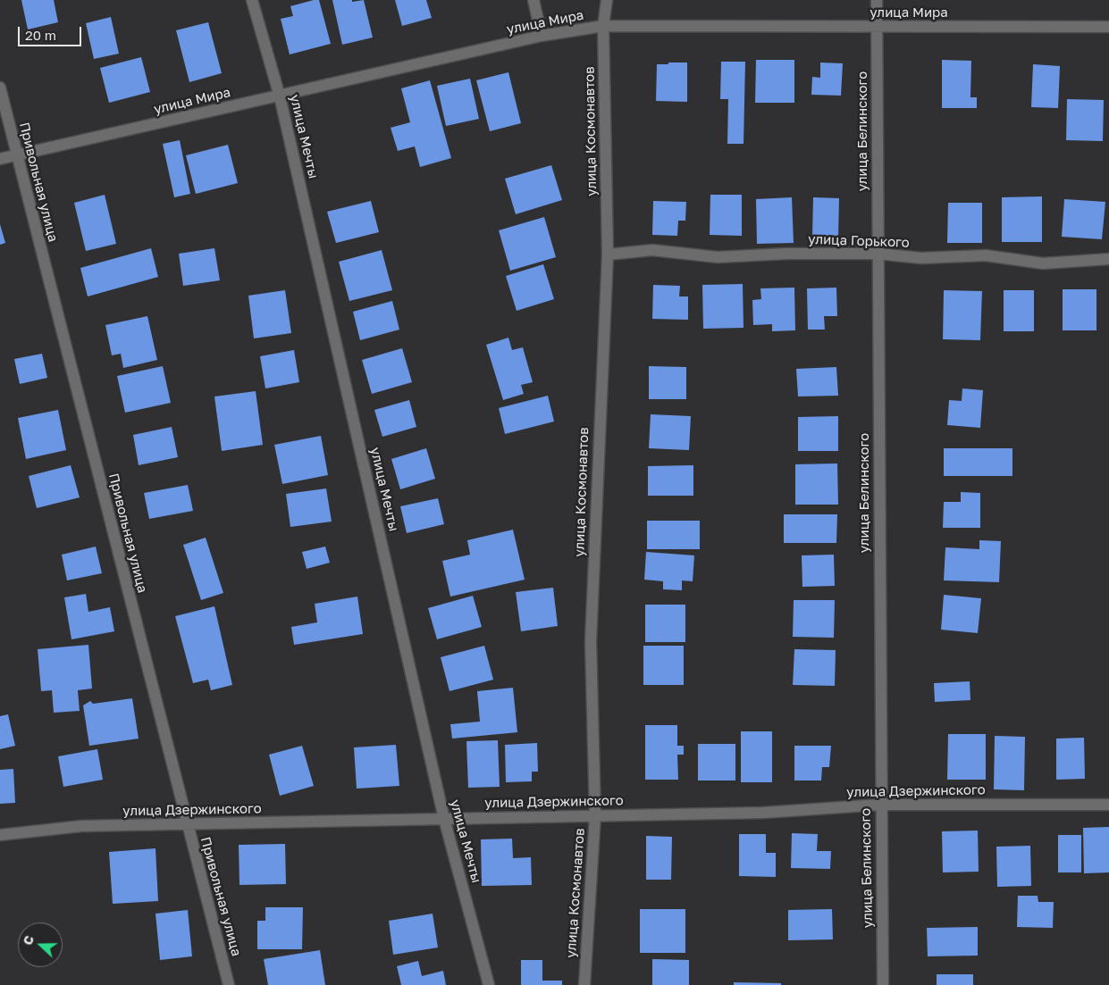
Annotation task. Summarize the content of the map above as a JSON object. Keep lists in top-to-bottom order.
{
  "streets": {
    "street": [
      "улица Мира",
      "улица Космонавтов",
      "улица Белинского",
      "улица Мечты",
      "Привольная улица",
      "улица Горького",
      "улица Дзержинского"
    ]
  },
  "crossings": [
    ["улица Мира", "улица Космонавтов"],
    ["улица Мира", "улица Белинского"],
    ["улица Мира", "улица Мечты"],
    ["улица Мира", "Привольная улица"],
    ["улица Космонавтов", "улица Горького"],
    ["улица Космонавтов", "улица Дзержинского"],
    ["улица Белинского", "улица Горького"],
    ["улица Белинского", "улица Дзержинского"],
    ["улица Мечты", "улица Дзержинского"],
    ["Привольная улица", "улица Дзержинского"]
  ],
  "scale_bar": "20 m",
  "north": "left"
}
